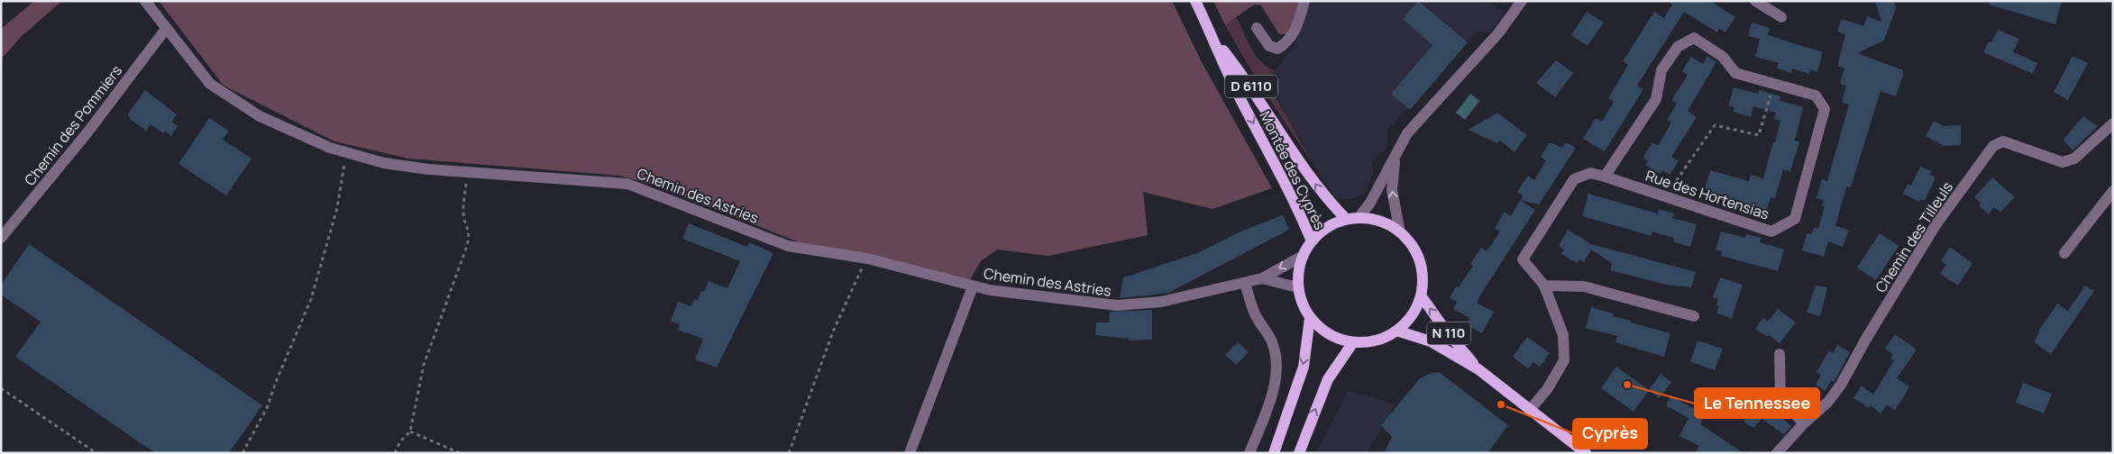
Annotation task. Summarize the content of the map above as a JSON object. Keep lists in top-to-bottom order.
{
  "streets": {
    "main road": ["D 6110", "Montée des Cyprès", "N 110"],
    "street": [
      "Chemin des Pommiers",
      "Rue des Hortensias",
      "Chemin des Astries",
      "Chemin des Tilleuls"
    ]
  },
  "crossings": [
    ["Chemin des Pommiers", "Chemin des Astries"],
    ["Montée des Cyprès", "Chemin des Astries"],
    ["Montée des Cyprès", "N 110"],
    ["Rue des Hortensias", "N 110"],
    ["Chemin des Astries", "N 110"]
  ],
  "places": ["Le Tennessee", "Cyprès"]
}
